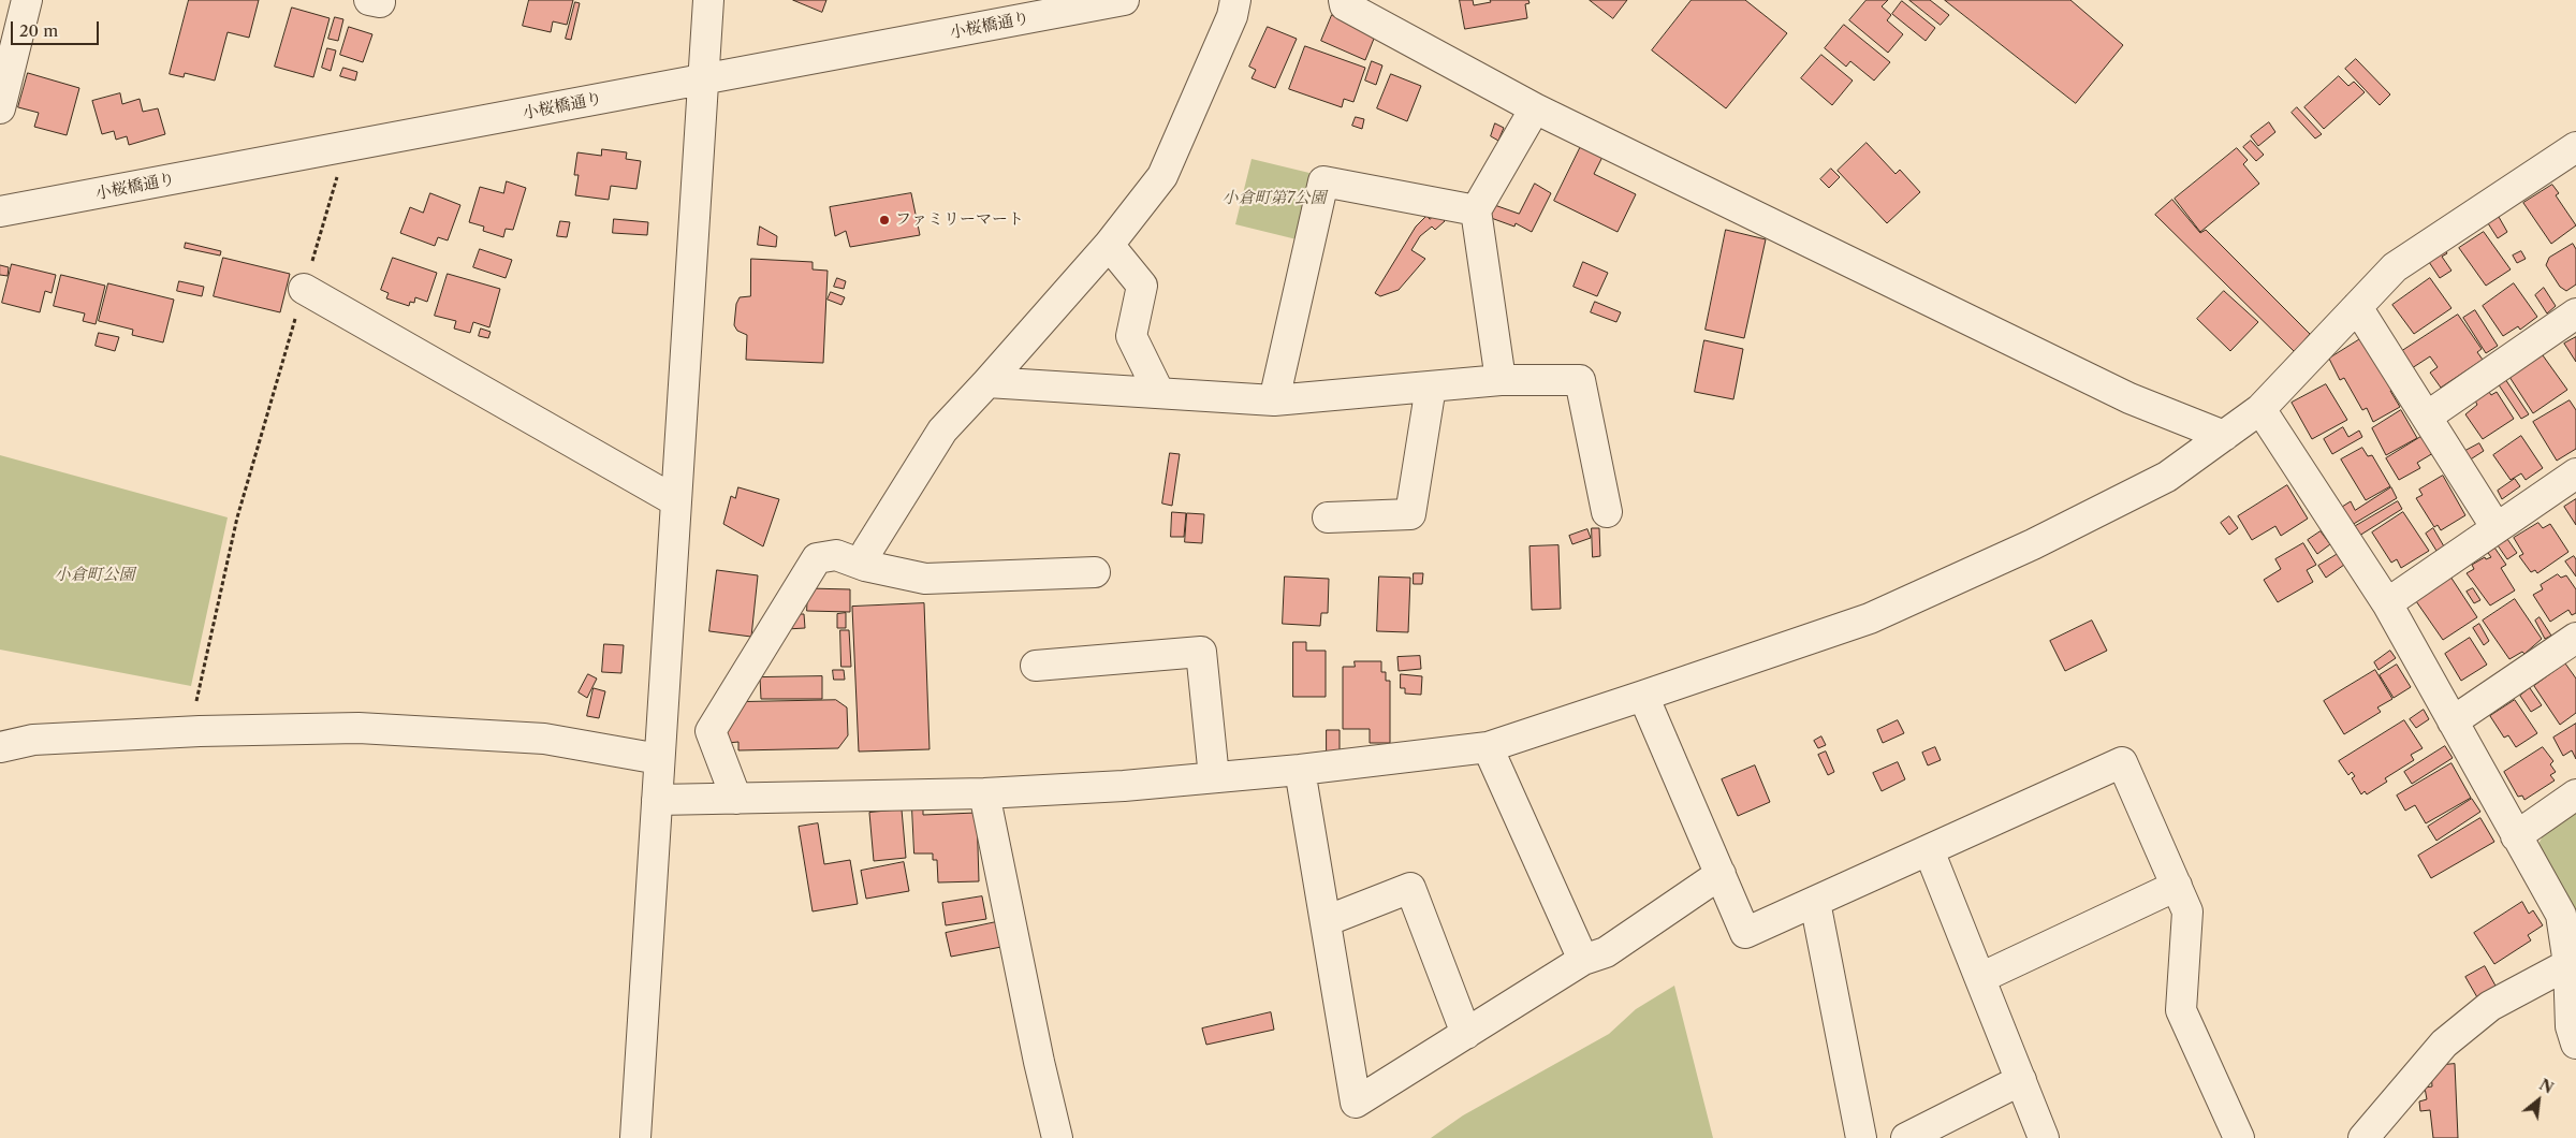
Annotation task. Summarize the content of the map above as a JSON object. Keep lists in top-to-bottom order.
{
  "streets": {
    "street": ["小桜橋通り"]
  },
  "parks": ["小倉町第7公園", "小倉町公園"],
  "places": ["ファミリーマート"],
  "scale_bar": "20 m",
  "north": "top right"
}
